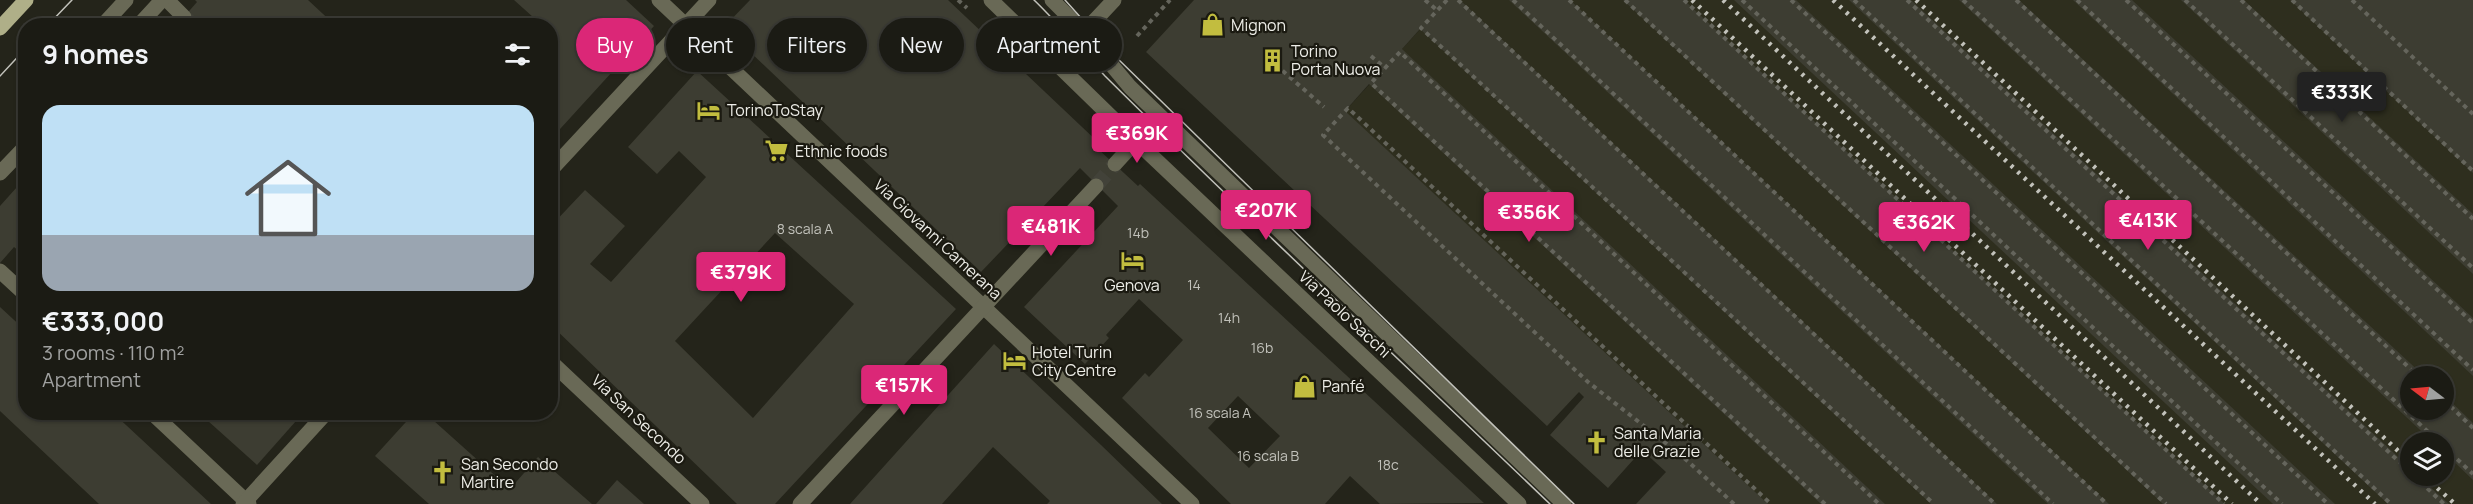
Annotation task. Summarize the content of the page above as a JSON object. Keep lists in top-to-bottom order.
{
  "streets": {
    "street": ["Via Giovanni Camerana", "Via Paolo Sacchi", "Via San Secondo"]
  },
  "places": {
    "shop": ["Mignon", "Panfé"],
    "building": ["Torino Porta Nuova"],
    "hotel": ["TorinoToStay", "Genova", "Hotel Turin City Centre"],
    "supermarket": ["Ethnic foods"],
    "church": ["Santa Maria delle Grazie", "San Secondo Martire"]
  },
  "house_numbers": [
    "8 scala A",
    "14b",
    "14",
    "14h",
    "16b",
    "16 scala A",
    "16 scala B",
    "18c"
  ],
  "north": "left",
  "page": {
    "chip": [
      "Buy",
      "Rent",
      "Filters",
      "New",
      "Apartment"
    ],
    "heading": "9 homes",
    "price": [
      "€333K",
      "€369K",
      "€207K",
      "€356K",
      "€413K",
      "€362K",
      "€481K",
      "€379K",
      "€157K"
    ],
    "list": [
      {
        "name": "€333,000",
        "note": "3 rooms · 110 m² · Apartment"
      }
    ]
  }
}
